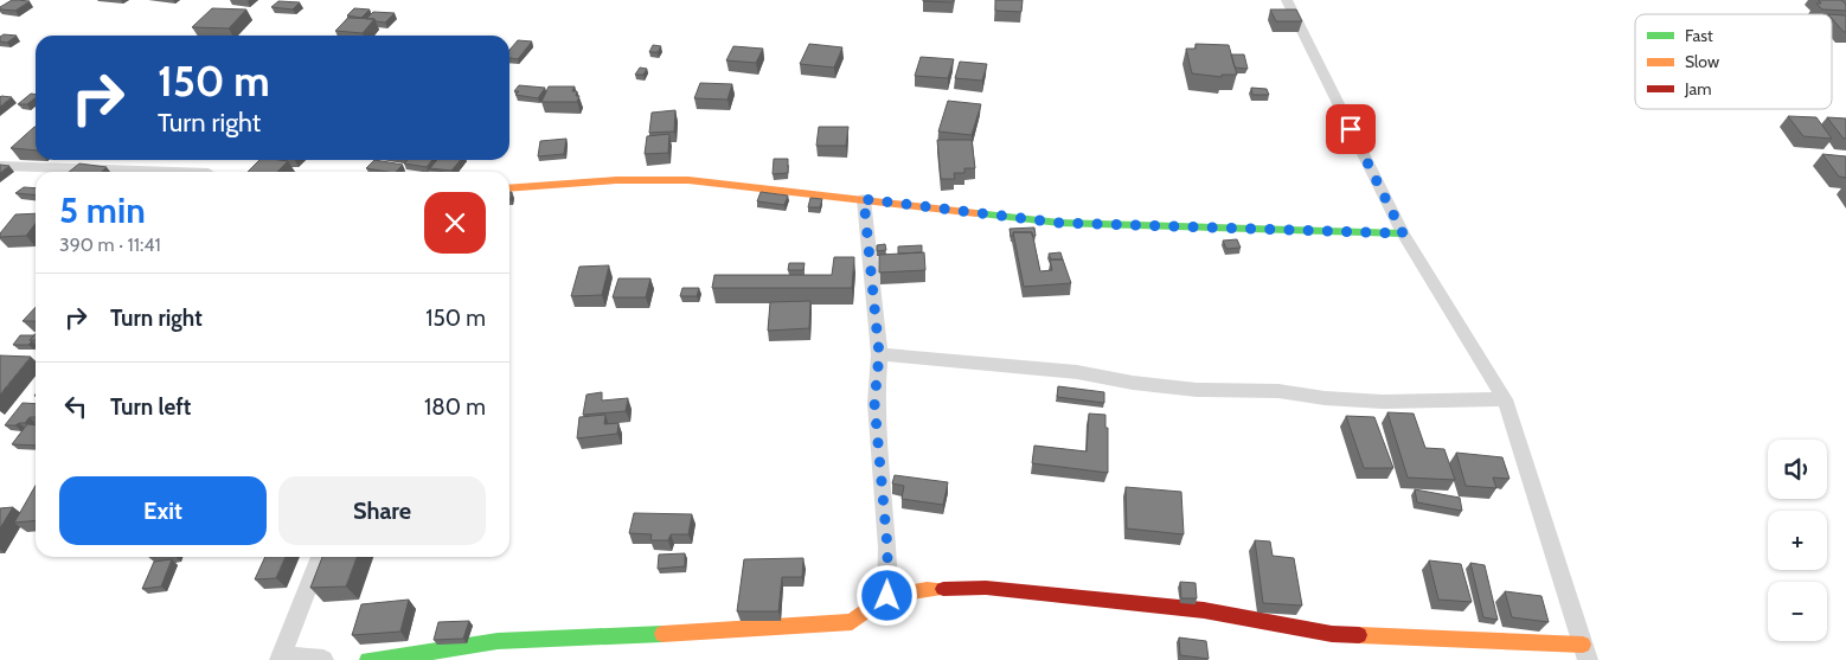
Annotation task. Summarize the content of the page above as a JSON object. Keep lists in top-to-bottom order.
{
  "legend": ["Fast", "Slow", "Jam"],
  "page": {
    "turn": ["150 m", "Turn right"],
    "heading": ["5 min", "390 m · 11:41"],
    "list": [
      {
        "name": "Turn right",
        "value": "150 m"
      },
      {
        "name": "Turn left",
        "value": "180 m"
      }
    ],
    "map_buttons": ["+", "−"],
    "buttons": ["Exit", "Share"]
  }
}
